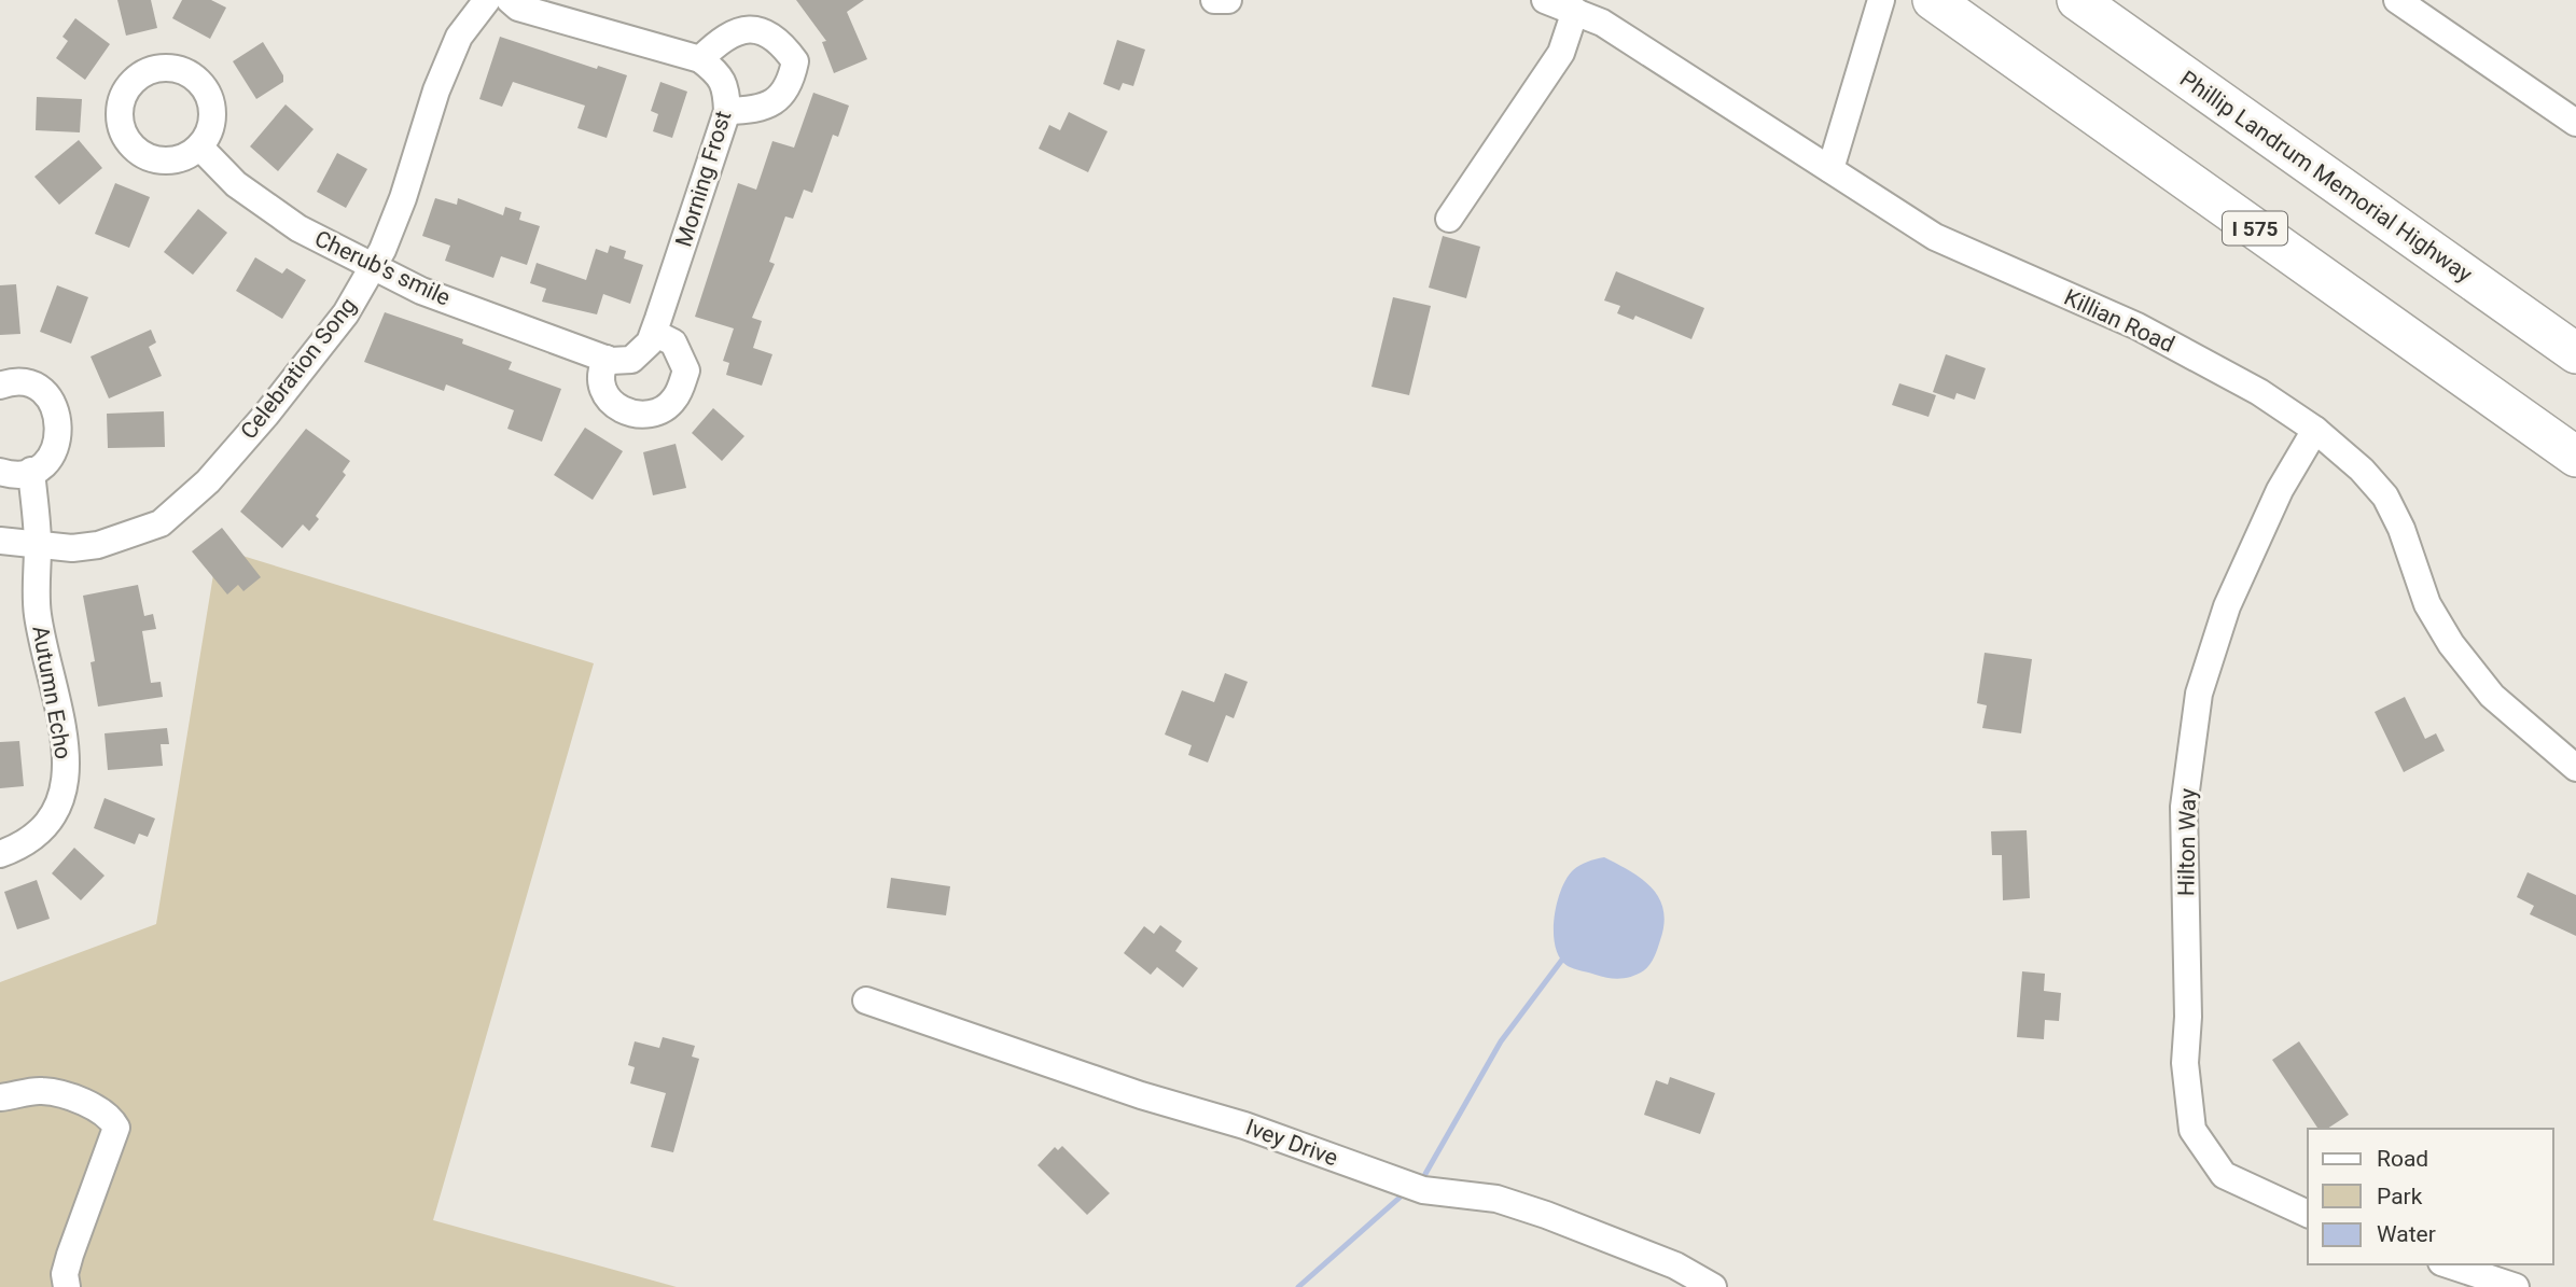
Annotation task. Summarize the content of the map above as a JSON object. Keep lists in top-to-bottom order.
{
  "streets": {
    "highway": ["Phillip Landrum Memorial Highway", "I 575"],
    "street": [
      "Morning Frost",
      "Cherub's smile",
      "Killian Road",
      "Celebration Song",
      "Autumn Echo",
      "Hilton Way",
      "Ivey Drive"
    ]
  },
  "crossings": [
    ["Morning Frost", "Cherub's smile"],
    ["Cherub's smile", "Celebration Song"],
    ["Killian Road", "Hilton Way"],
    ["Celebration Song", "Autumn Echo"]
  ],
  "legend": ["Road", "Park", "Water"]
}
